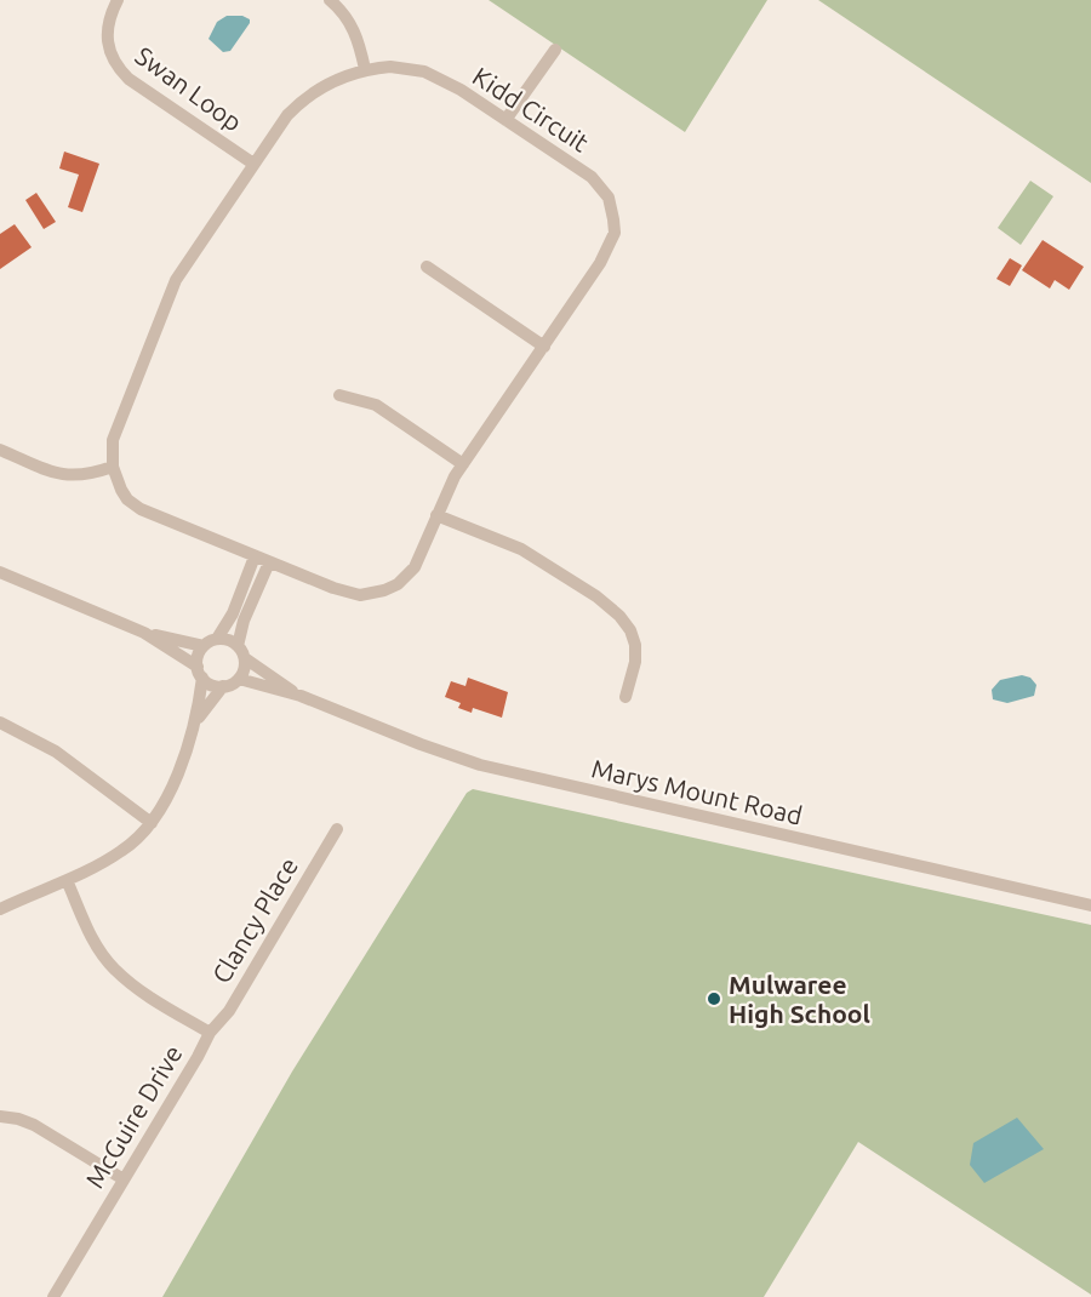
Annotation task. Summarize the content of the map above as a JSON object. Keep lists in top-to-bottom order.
{
  "streets": {
    "street": [
      "Swan Loop",
      "Kidd Circuit",
      "Marys Mount Road",
      "Clancy Place",
      "McGuire Drive"
    ]
  },
  "crossings": [
    ["Swan Loop", "Kidd Circuit"],
    ["Clancy Place", "McGuire Drive"]
  ],
  "places": ["Mulwaree High School"]
}
